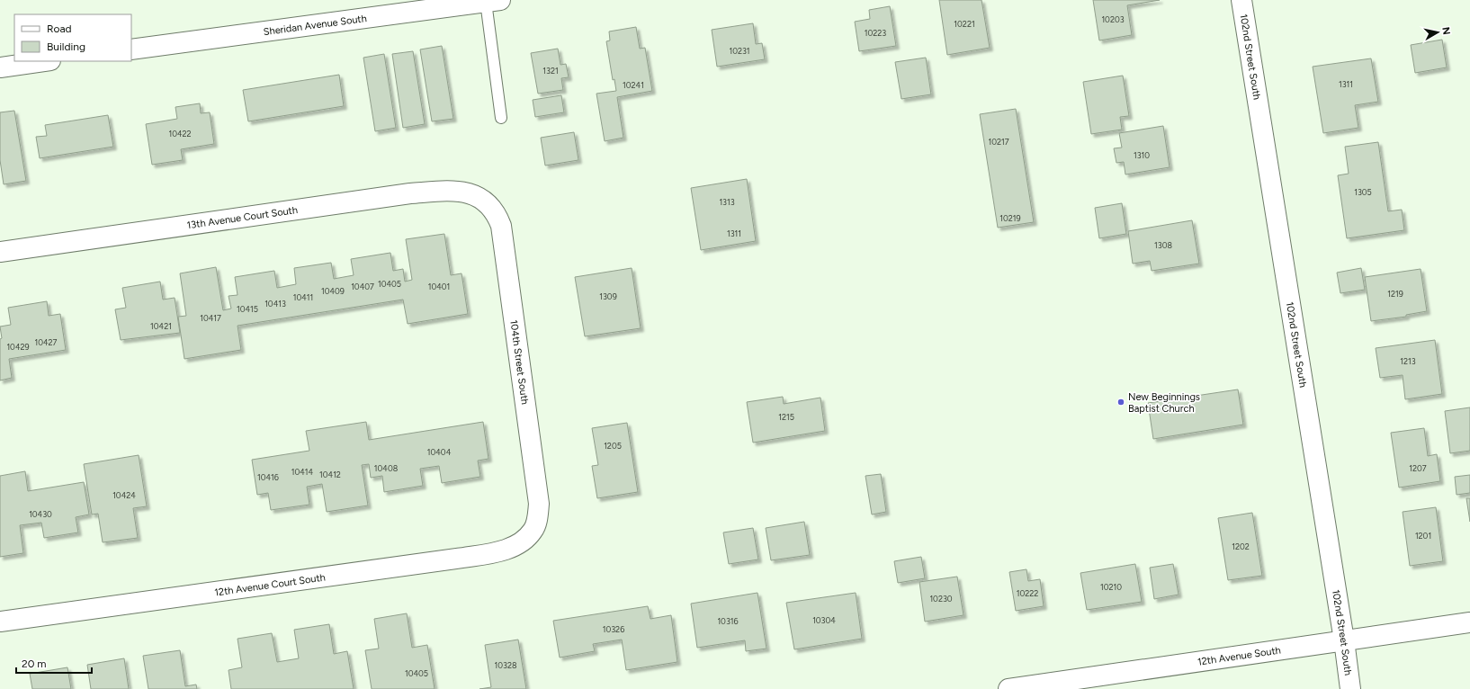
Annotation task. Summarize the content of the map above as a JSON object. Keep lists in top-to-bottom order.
{
  "streets": {
    "street": [
      "Sheridan Avenue South",
      "102nd Street South",
      "13th Avenue Court South",
      "104th Street South",
      "12th Avenue Court South",
      "12th Avenue South"
    ]
  },
  "crossings": [
    ["102nd Street South", "12th Avenue South"],
    ["13th Avenue Court South", "104th Street South"],
    ["104th Street South", "12th Avenue Court South"]
  ],
  "places": ["New Beginnings Baptist Church"],
  "house_numbers": [
    "10203",
    "10221",
    "10223",
    "10231",
    "1321",
    "1311",
    "10241",
    "10422",
    "10217",
    "1310",
    "1305",
    "1313",
    "10219",
    "1311",
    "1308",
    "10405",
    "10407",
    "10401",
    "10409",
    "1219",
    "1309",
    "10411",
    "10413",
    "10415",
    "10417",
    "10421",
    "10427",
    "10429",
    "1213",
    "1215",
    "1205",
    "10404",
    "10408",
    "1207",
    "10414",
    "10412",
    "10416",
    "10424",
    "10430",
    "1201",
    "1202",
    "10210",
    "10222",
    "10230",
    "10304",
    "10316",
    "10326",
    "10328",
    "10405"
  ],
  "legend": ["Road", "Building"],
  "scale_bar": "20 m",
  "north": "right"
}
